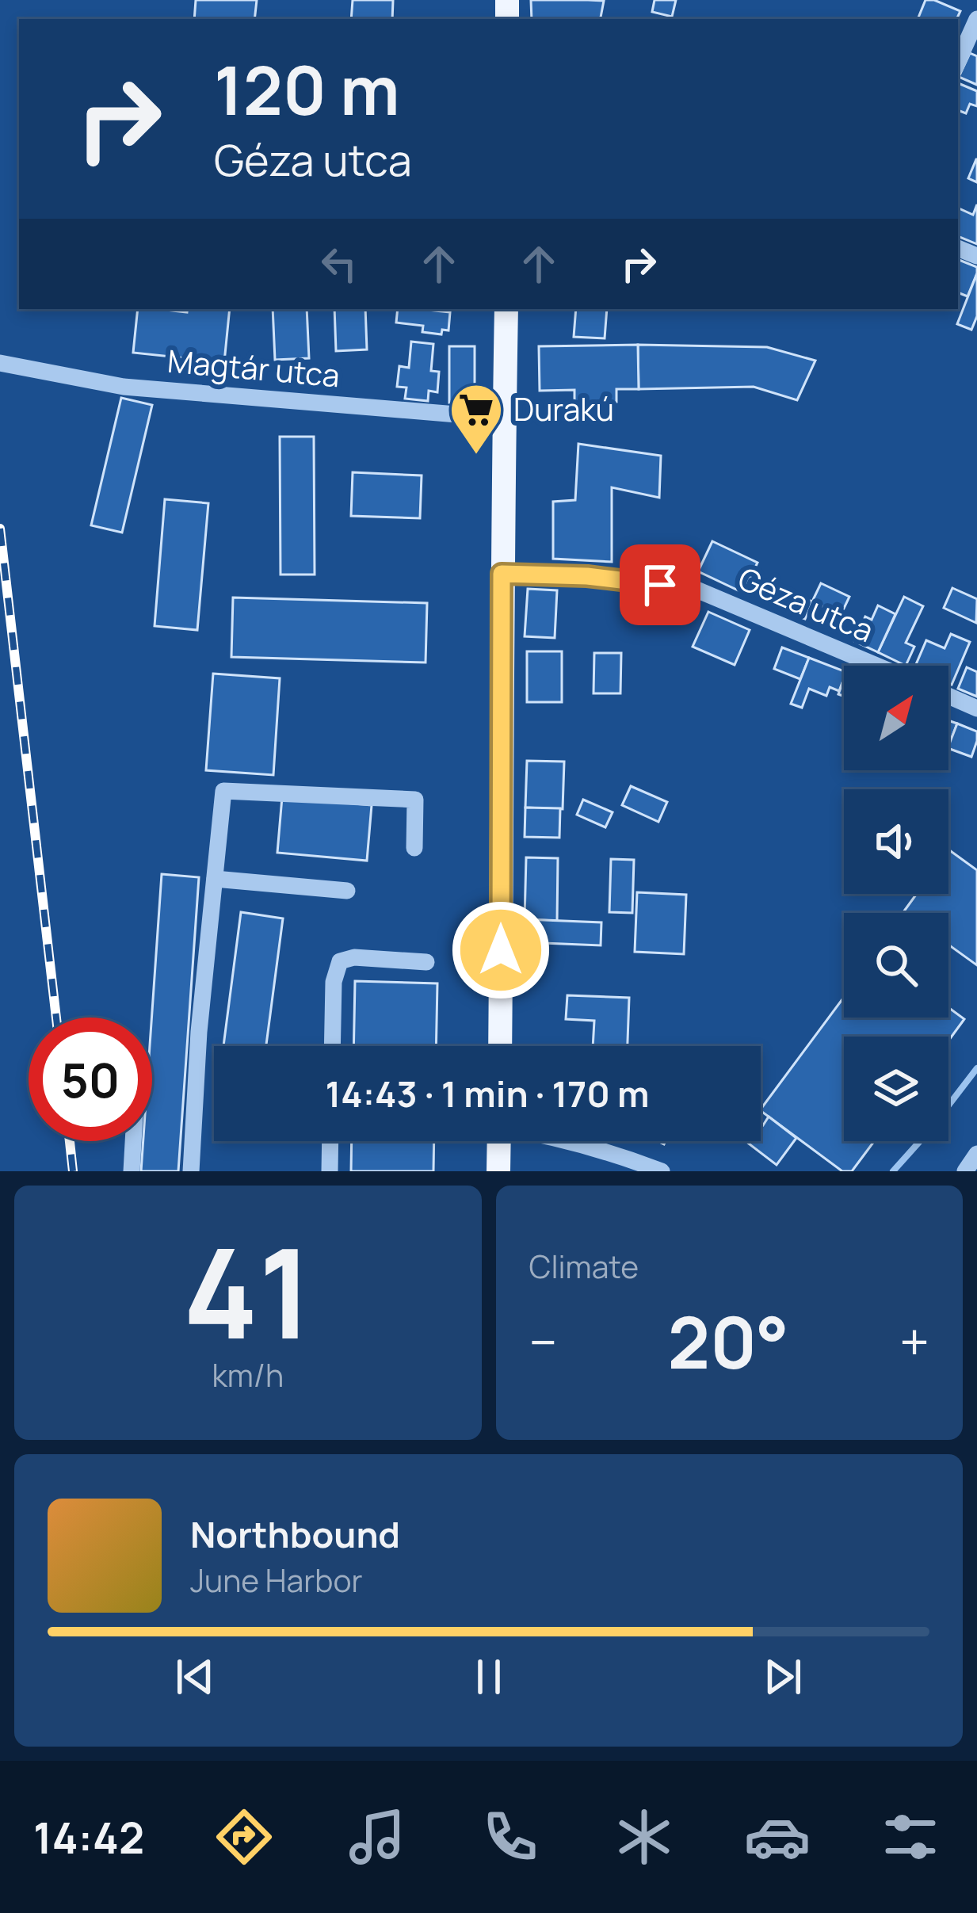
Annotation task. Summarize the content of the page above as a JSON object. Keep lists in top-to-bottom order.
{
  "streets": {
    "street": ["Magtár utca", "Géza utca"]
  },
  "places": {
    "supermarket": ["Durakú"]
  },
  "north": "top right",
  "page": {
    "turn": ["120 m", "Géza utca"],
    "limit": "50",
    "trip": "14:43 · 1 min · 170 m",
    "tile": [
      ["41", "km/h"],
      "Climate"
    ],
    "heat": ["−", "20°", "+"],
    "song": ["Northbound", "June Harbor"],
    "tabs": "14:42"
  }
}
